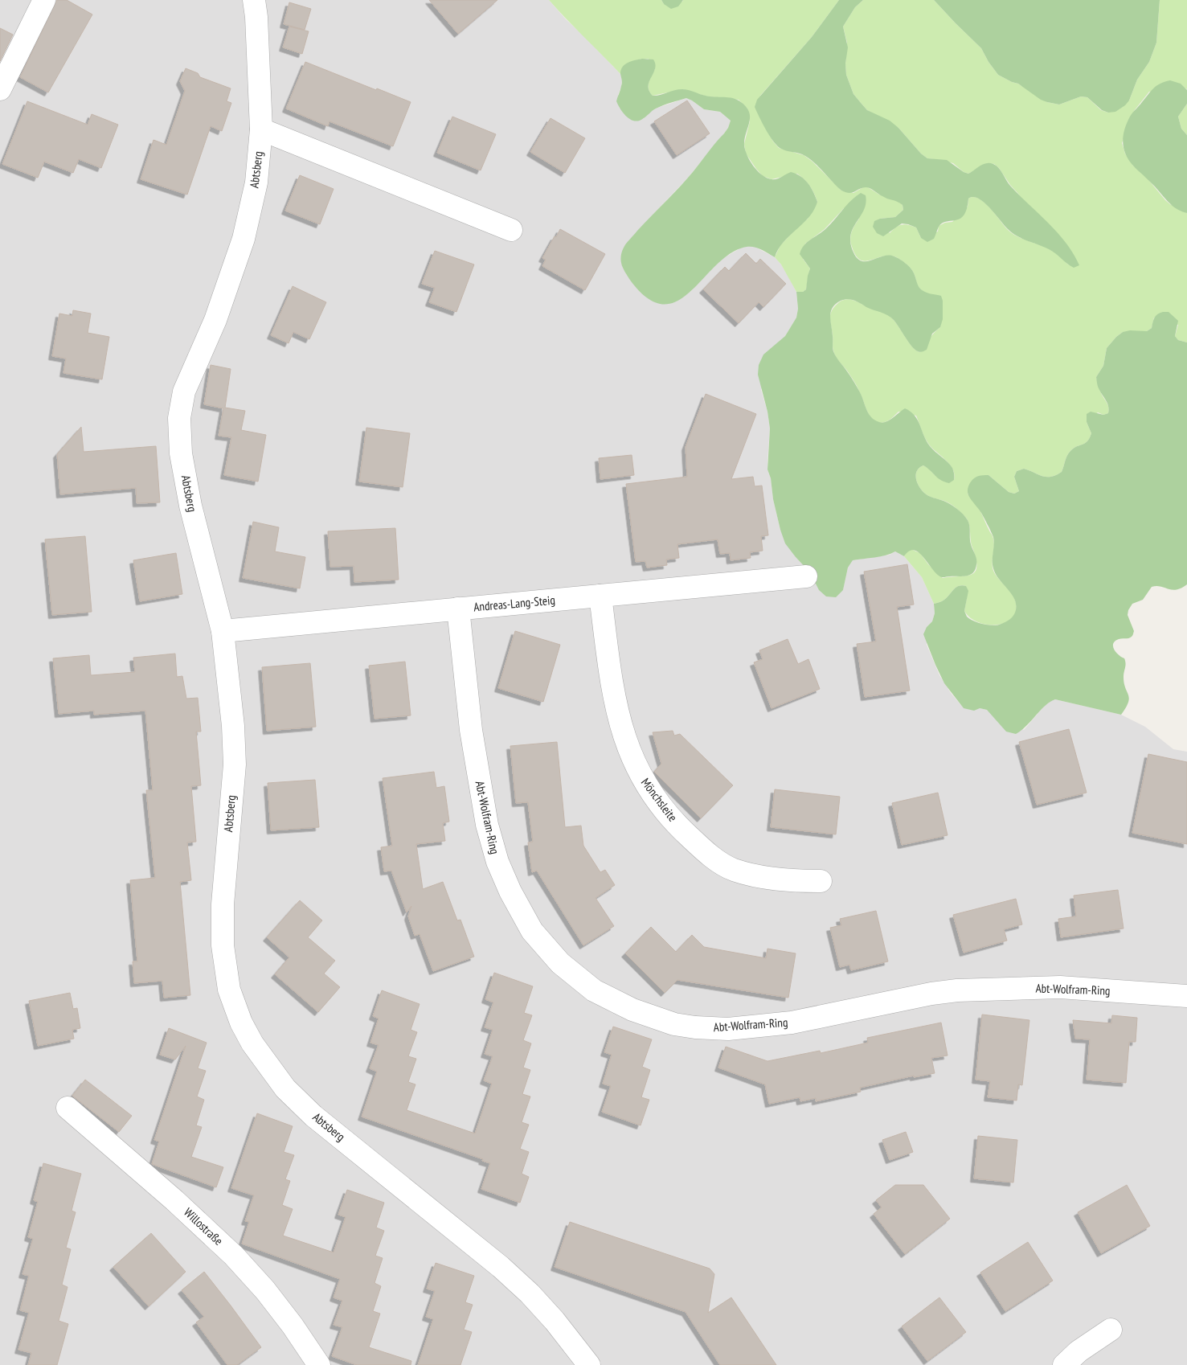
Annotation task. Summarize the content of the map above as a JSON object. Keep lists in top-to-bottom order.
{
  "streets": {
    "street": [
      "Abtsberg",
      "Andreas-Lang-Steig",
      "Mönchsleite",
      "Abt-Wolfram-Ring",
      "Willostraße"
    ]
  },
  "crossings": [
    ["Abtsberg", "Andreas-Lang-Steig"],
    ["Andreas-Lang-Steig", "Mönchsleite"],
    ["Andreas-Lang-Steig", "Abt-Wolfram-Ring"]
  ]
}
